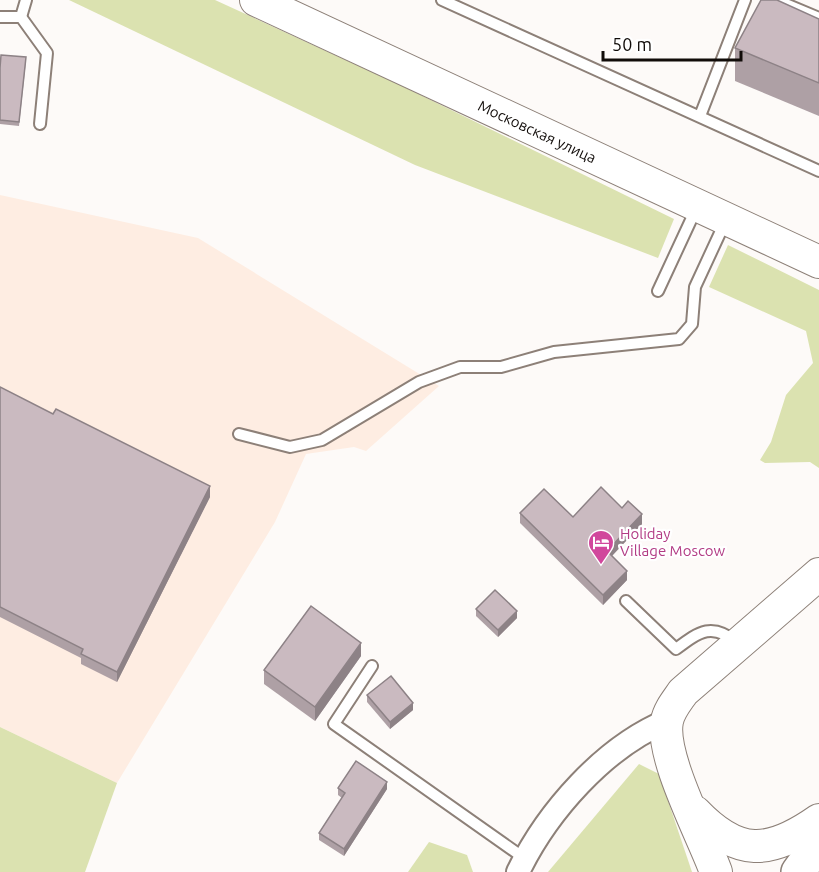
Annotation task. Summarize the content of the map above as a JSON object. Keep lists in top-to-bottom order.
{
  "streets": {
    "main road": ["Московская улица"]
  },
  "places": {
    "hotel": ["Holiday Village Moscow"]
  },
  "scale_bar": "50 m"
}
